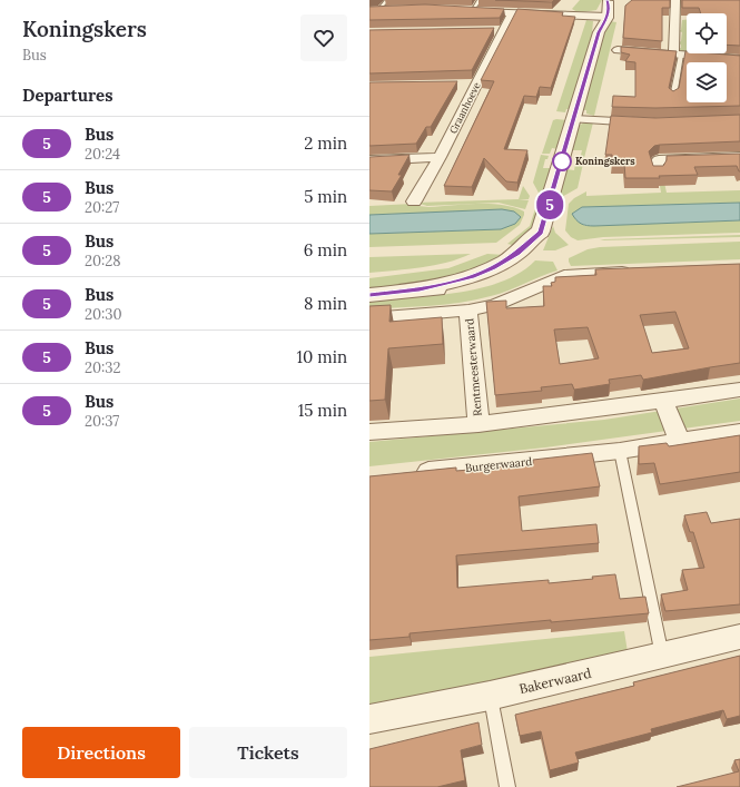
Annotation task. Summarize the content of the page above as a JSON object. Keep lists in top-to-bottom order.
{
  "streets": {
    "street": [
      "Graanhoeve",
      "Rentmeesterwaard",
      "Burgerwaard",
      "Bakerwaard"
    ]
  },
  "places": ["Koningskers"],
  "lines": ["bus line 5"],
  "page": {
    "heading": [
      ["Koningskers", "Bus"],
      "Departures"
    ],
    "on_map": "5",
    "list": [
      {
        "mark": "5",
        "name": "Bus",
        "note": "20:24",
        "value": "2 min"
      },
      {
        "mark": "5",
        "name": "Bus",
        "note": "20:27",
        "value": "5 min"
      },
      {
        "mark": "5",
        "name": "Bus",
        "note": "20:28",
        "value": "6 min"
      },
      {
        "mark": "5",
        "name": "Bus",
        "note": "20:30",
        "value": "8 min"
      },
      {
        "mark": "5",
        "name": "Bus",
        "note": "20:32",
        "value": "10 min"
      },
      {
        "mark": "5",
        "name": "Bus",
        "note": "20:37",
        "value": "15 min"
      }
    ],
    "buttons": ["Directions", "Tickets"]
  }
}
